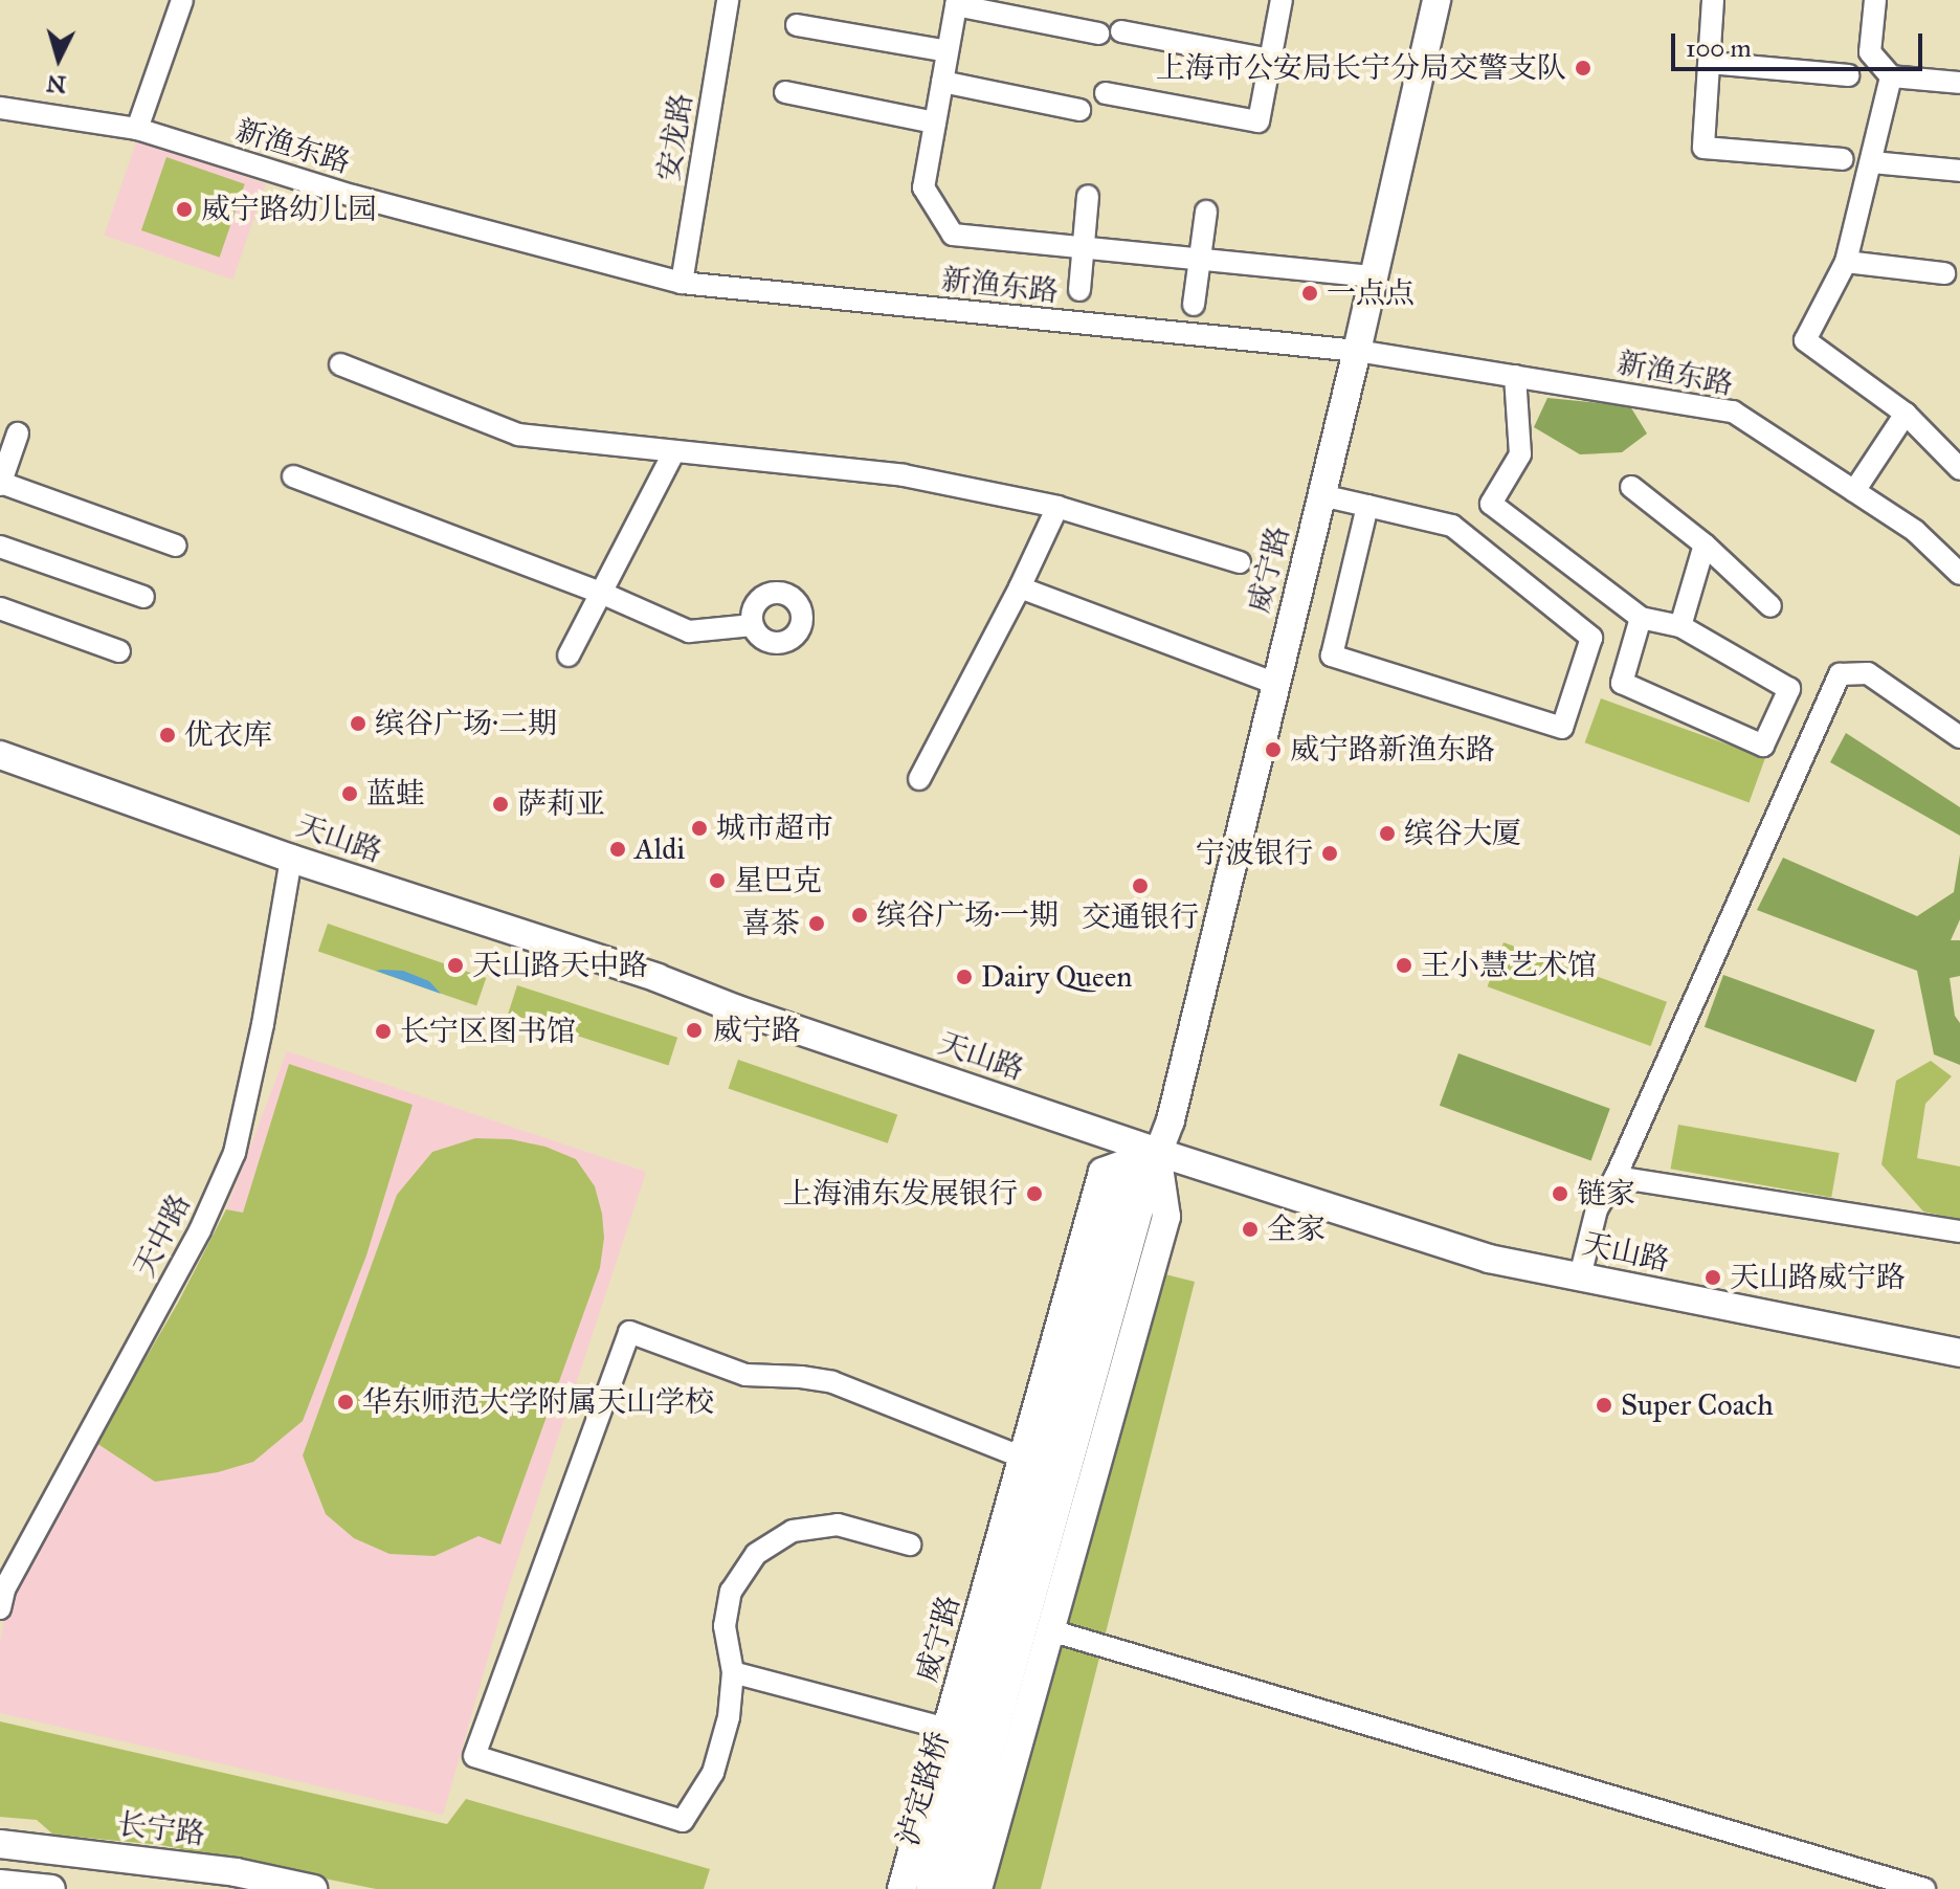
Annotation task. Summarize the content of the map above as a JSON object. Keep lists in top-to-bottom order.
{
  "streets": {
    "main road": [
      "威宁路",
      "天山路",
      "泸定路桥",
      "长宁路"
    ],
    "street": ["安龙路", "新渔东路", "天中路"]
  },
  "crossings": [
    ["安龙路", "新渔东路"],
    ["新渔东路", "威宁路"],
    ["威宁路", "天山路"],
    ["威宁路", "泸定路桥"],
    ["天山路", "天中路"]
  ],
  "places": [
    "上海市公安局长宁分局交警支队",
    "威宁路幼儿园",
    "一点点",
    "缤谷广场·二期",
    "优衣库",
    "威宁路新渔东路",
    "蓝蛙",
    "萨莉亚",
    "城市超市",
    "缤谷大厦",
    "Aldi",
    "宁波银行",
    "星巴克",
    "交通银行",
    "缤谷广场·一期",
    "喜茶",
    "天山路天中路",
    "王小慧艺术馆",
    "Dairy Queen",
    "威宁路",
    "长宁区图书馆",
    "上海浦东发展银行",
    "链家",
    "全家",
    "天山路威宁路",
    "华东师范大学附属天山学校",
    "Super Coach"
  ],
  "scale_bar": "100 m",
  "north": "bottom"
}
